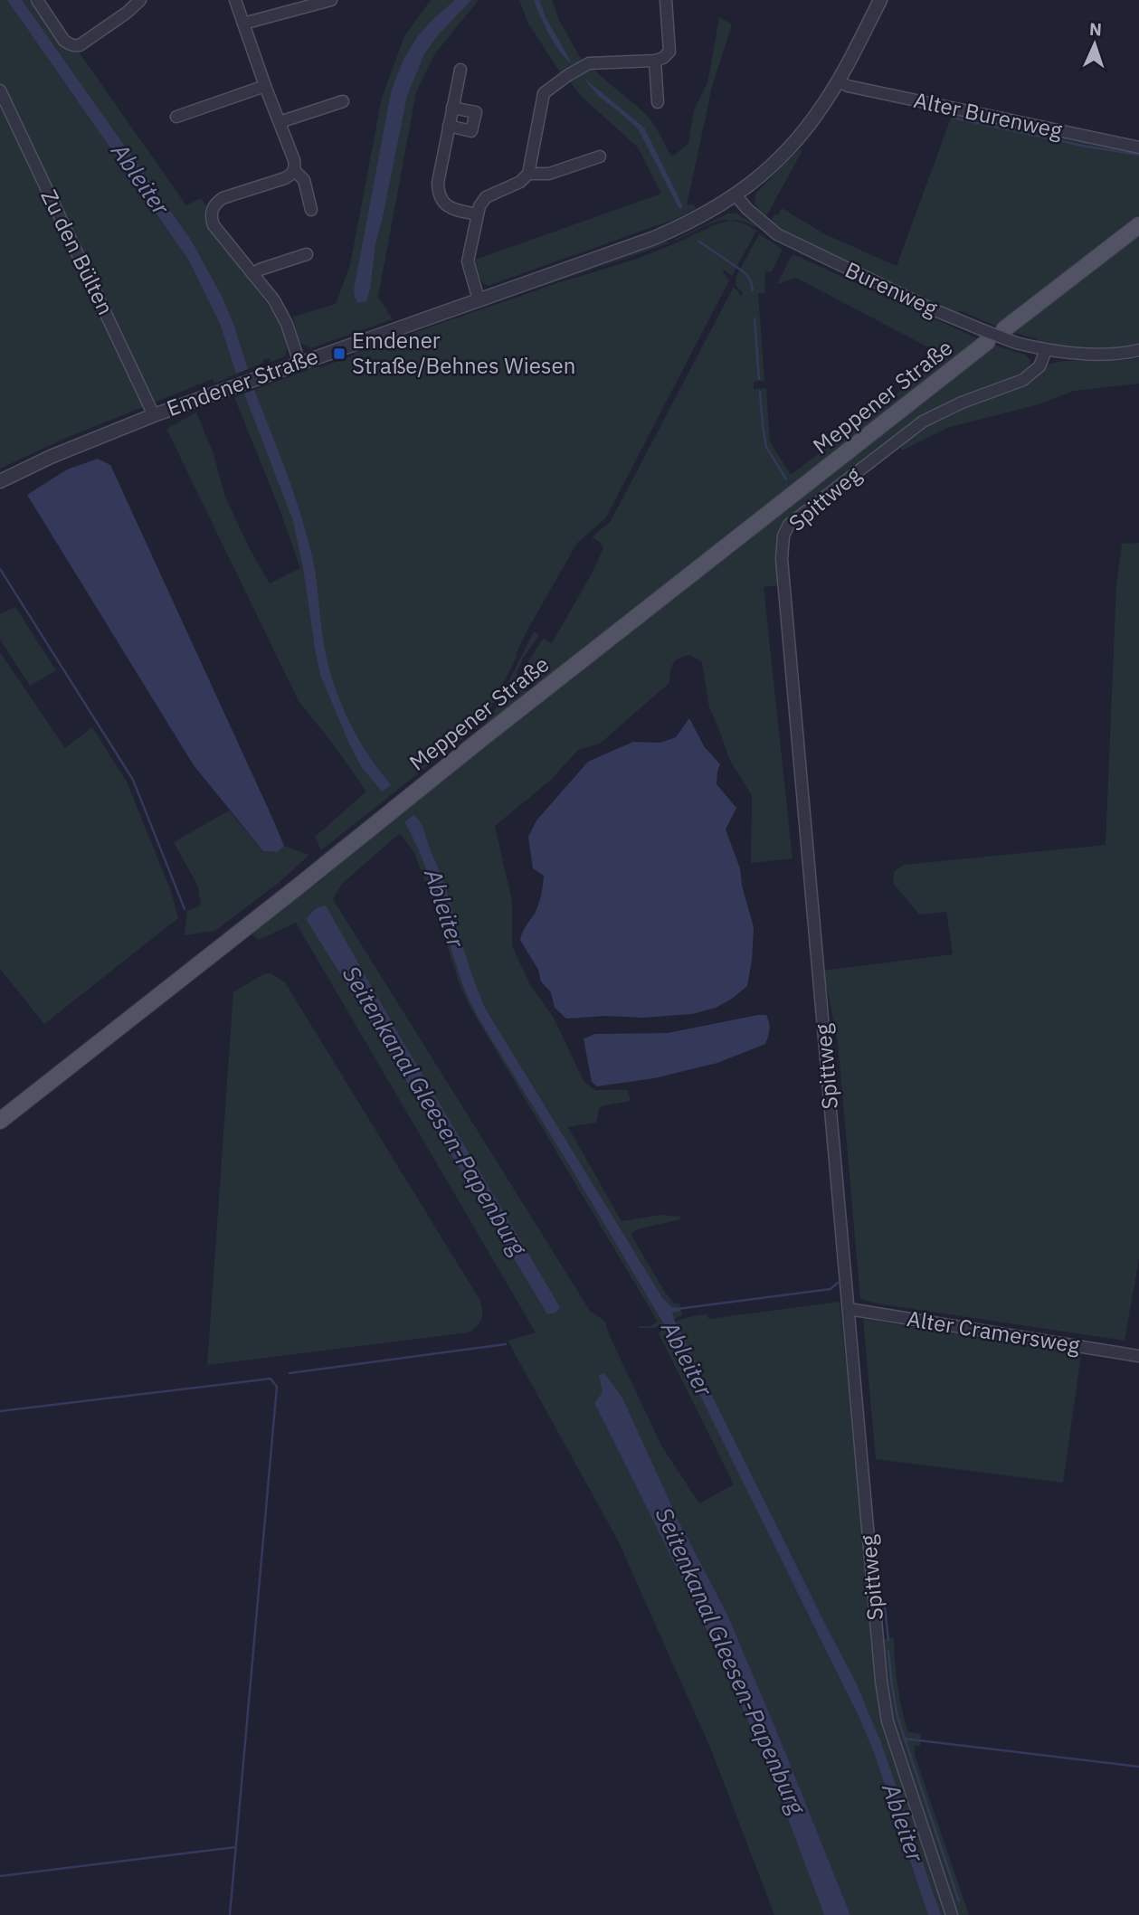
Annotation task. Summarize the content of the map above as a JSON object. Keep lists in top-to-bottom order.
{
  "streets": {
    "main road": ["Meppener Straße"],
    "street": [
      "Alter Burenweg",
      "Zu den Bülten",
      "Burenweg",
      "Emdener Straße",
      "Spittweg",
      "Alter Cramersweg"
    ]
  },
  "crossings": [
    ["Alter Burenweg", "Emdener Straße"],
    ["Zu den Bülten", "Emdener Straße"],
    ["Burenweg", "Emdener Straße"],
    ["Burenweg", "Meppener Straße"],
    ["Burenweg", "Spittweg"],
    ["Spittweg", "Alter Cramersweg"]
  ],
  "water": ["Ableiter", "Seitenkanal Gleesen-Papenburg"],
  "places": {
    "transit": ["Emdener Straße/Behnes Wiesen"]
  },
  "north": "top"
}
